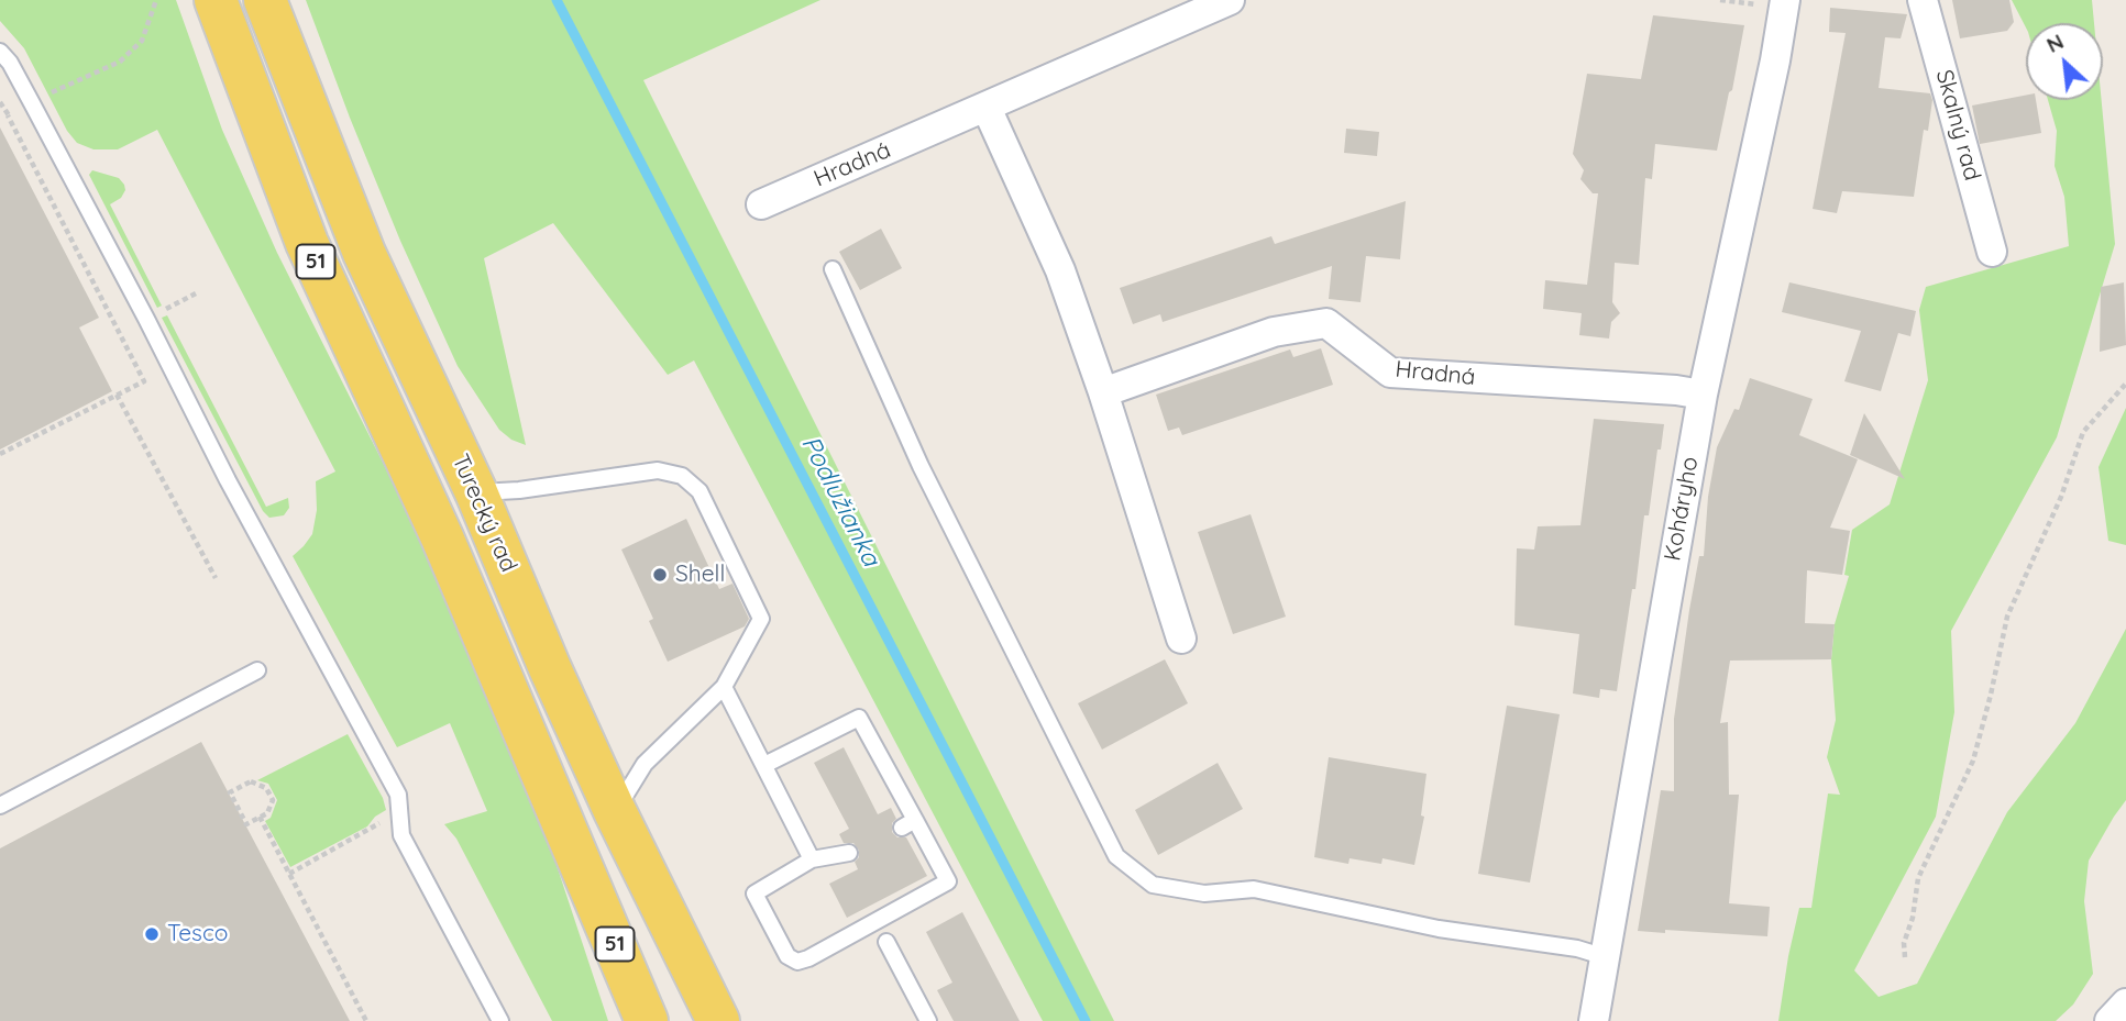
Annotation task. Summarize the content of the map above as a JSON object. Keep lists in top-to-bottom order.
{
  "streets": {
    "main road": ["51", "Turecký rad"],
    "street": ["Skalný rad", "Hradná", "Koháryho"]
  },
  "crossings": [
    ["Hradná", "Koháryho"]
  ],
  "water": ["Podlužianka"],
  "places": ["Shell", "Tesco"],
  "north": "top left"
}
